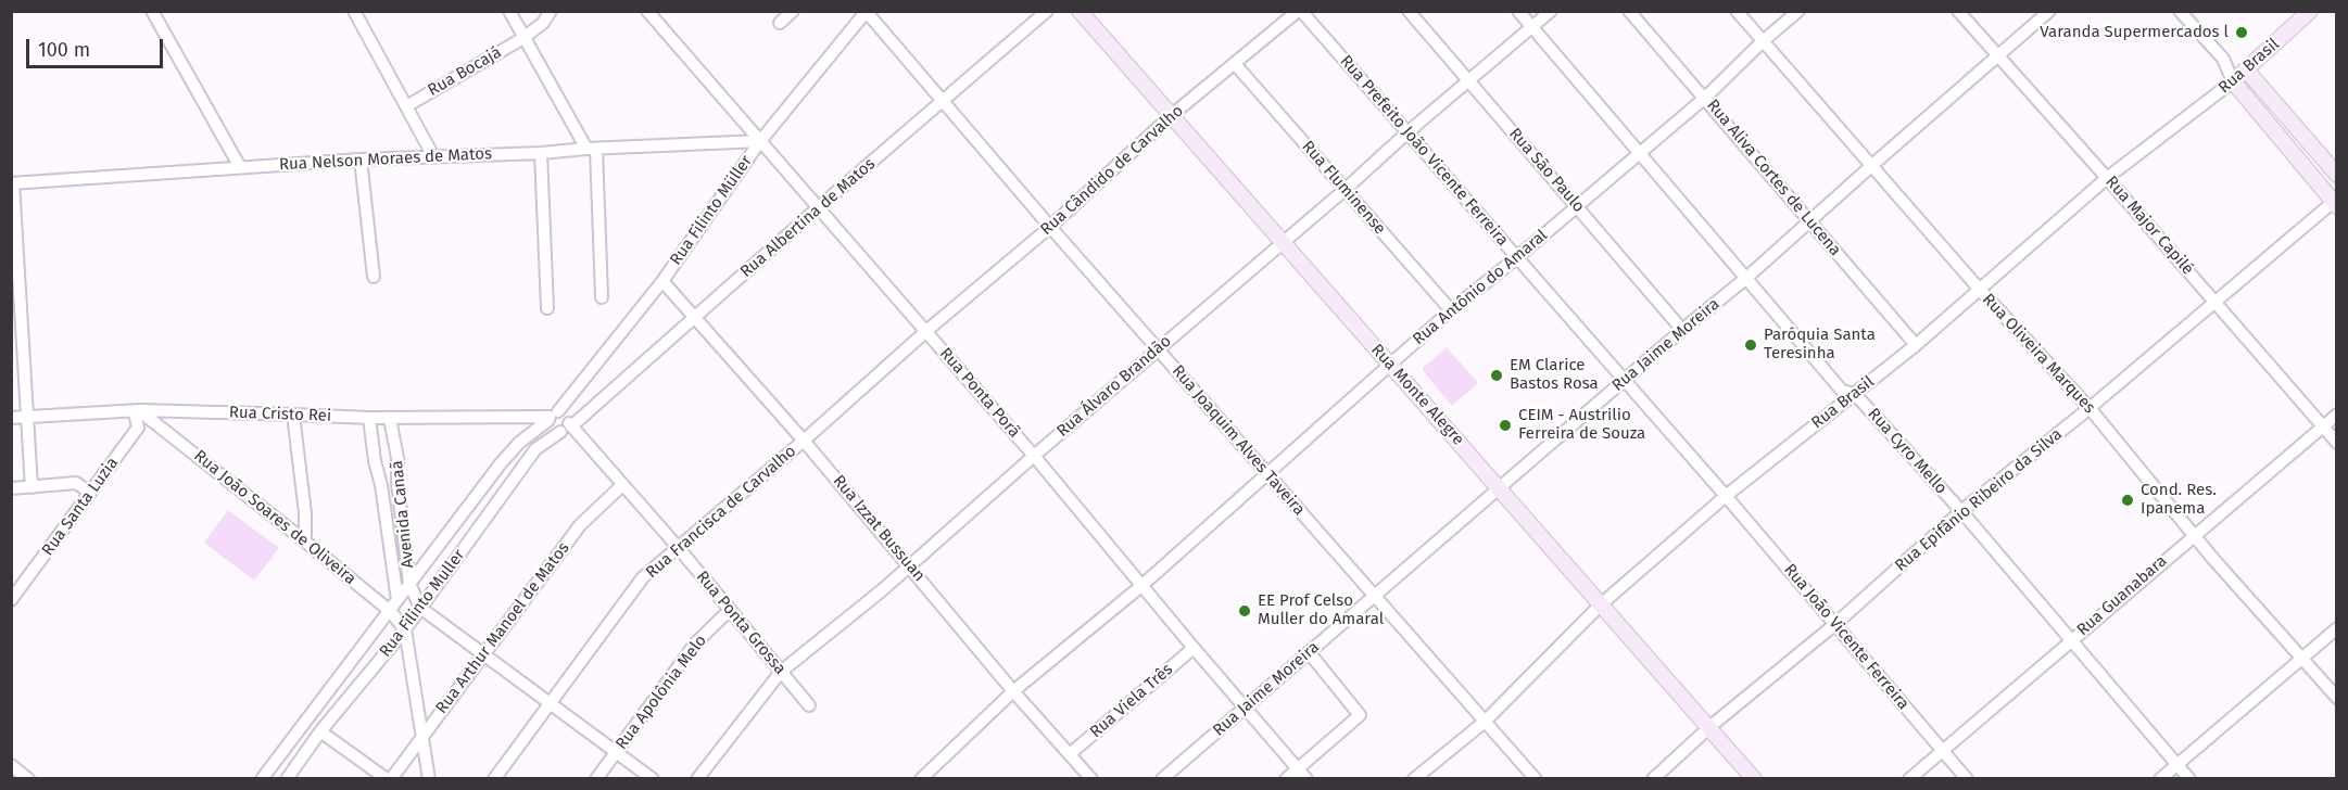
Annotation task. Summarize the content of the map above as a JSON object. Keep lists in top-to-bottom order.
{
  "streets": {
    "street": [
      "Rua Brasil",
      "Rua Bocajá",
      "Rua Prefeito João Vicente Ferreira",
      "Rua Nelson Moraes de Matos",
      "Rua Cândido de Carvalho",
      "Rua São Paulo",
      "Rua Aliva Cortes de Lucena",
      "Rua Fluminense",
      "Rua Filinto Müller",
      "Rua Albertina de Matos",
      "Rua Major Capilé",
      "Rua Antônio do Amaral",
      "Rua Jaime Moreira",
      "Rua Oliveira Marques",
      "Rua Álvaro Brandão",
      "Rua Ponta Porã",
      "Rua Monte Alegre",
      "Rua Cristo Rei",
      "Rua Joaquim Alves Taveira",
      "Rua Cyro Mello",
      "Rua Epifânio Ribeiro da Silva",
      "Rua Santa Luzia",
      "Rua Francisca de Carvalho",
      "Avenida Canaã",
      "Rua João Soares de Oliveira",
      "Rua Izzat Bussuan",
      "Rua Guanabara",
      "Rua Filinto Muller",
      "Rua Ponta Grossa",
      "Rua Arthur Manoel de Matos",
      "Rua João Vicente Ferreira",
      "Rua Apolônia Melo",
      "Rua Viela Três"
    ]
  },
  "crossings": [
    ["Rua Brasil", "Rua Prefeito João Vicente Ferreira"],
    ["Rua Brasil", "Rua Aliva Cortes de Lucena"],
    ["Rua Brasil", "Rua Major Capilé"],
    ["Rua Brasil", "Rua Oliveira Marques"],
    ["Rua Brasil", "Rua Monte Alegre"],
    ["Rua Brasil", "Rua Joaquim Alves Taveira"],
    ["Rua Brasil", "Rua Cyro Mello"],
    ["Rua Brasil", "Rua João Vicente Ferreira"],
    ["Rua Prefeito João Vicente Ferreira", "Rua Cândido de Carvalho"],
    ["Rua Prefeito João Vicente Ferreira", "Rua Antônio do Amaral"],
    ["Rua Prefeito João Vicente Ferreira", "Rua Jaime Moreira"],
    ["Rua Prefeito João Vicente Ferreira", "Rua Álvaro Brandão"],
    ["Rua Prefeito João Vicente Ferreira", "Rua João Vicente Ferreira"],
    ["Rua Nelson Moraes de Matos", "Rua Filinto Müller"],
    ["Rua Nelson Moraes de Matos", "Rua Ponta Porã"],
    ["Rua Cândido de Carvalho", "Rua Fluminense"],
    ["Rua Cândido de Carvalho", "Rua Ponta Porã"],
    ["Rua Cândido de Carvalho", "Rua Monte Alegre"],
    ["Rua Cândido de Carvalho", "Rua Joaquim Alves Taveira"],
    ["Rua Cândido de Carvalho", "Rua Francisca de Carvalho"],
    ["Rua São Paulo", "Rua Antônio do Amaral"],
    ["Rua São Paulo", "Rua Jaime Moreira"],
    ["Rua São Paulo", "Rua Álvaro Brandão"],
    ["Rua Aliva Cortes de Lucena", "Rua Antônio do Amaral"],
    ["Rua Aliva Cortes de Lucena", "Rua Jaime Moreira"],
    ["Rua Fluminense", "Rua Antônio do Amaral"],
    ["Rua Fluminense", "Rua Álvaro Brandão"],
    ["Rua Filinto Müller", "Rua Ponta Porã"],
    ["Rua Filinto Müller", "Rua Cristo Rei"],
    ["Rua Filinto Müller", "Rua Joaquim Alves Taveira"],
    ["Rua Filinto Müller", "Avenida Canaã"],
    ["Rua Filinto Müller", "Rua João Soares de Oliveira"],
    ["Rua Filinto Müller", "Rua Izzat Bussuan"],
    ["Rua Filinto Müller", "Rua Ponta Grossa"],
    ["Rua Albertina de Matos", "Rua Ponta Porã"],
    ["Rua Albertina de Matos", "Rua Joaquim Alves Taveira"],
    ["Rua Albertina de Matos", "Rua Izzat Bussuan"],
    ["Rua Albertina de Matos", "Rua Filinto Muller"],
    ["Rua Albertina de Matos", "Rua Ponta Grossa"],
    ["Rua Major Capilé", "Rua Jaime Moreira"],
    ["Rua Major Capilé", "Rua Epifânio Ribeiro da Silva"],
    ["Rua Major Capilé", "Rua Guanabara"],
    ["Rua Antônio do Amaral", "Rua Oliveira Marques"],
    ["Rua Antônio do Amaral", "Rua Ponta Porã"],
    ["Rua Antônio do Amaral", "Rua Monte Alegre"],
    ["Rua Antônio do Amaral", "Rua Joaquim Alves Taveira"],
    ["Rua Antônio do Amaral", "Rua Cyro Mello"],
    ["Rua Antônio do Amaral", "Rua Izzat Bussuan"],
    ["Rua Jaime Moreira", "Rua Oliveira Marques"],
    ["Rua Jaime Moreira", "Rua Ponta Porã"],
    ["Rua Jaime Moreira", "Rua Monte Alegre"],
    ["Rua Jaime Moreira", "Rua Joaquim Alves Taveira"],
    ["Rua Jaime Moreira", "Rua Cyro Mello"],
    ["Rua Oliveira Marques", "Rua Epifânio Ribeiro da Silva"],
    ["Rua Oliveira Marques", "Rua Guanabara"],
    ["Rua Álvaro Brandão", "Rua Ponta Porã"],
    ["Rua Álvaro Brandão", "Rua Monte Alegre"],
    ["Rua Álvaro Brandão", "Rua Joaquim Alves Taveira"],
    ["Rua Álvaro Brandão", "Rua Cyro Mello"],
    ["Rua Álvaro Brandão", "Rua Izzat Bussuan"],
    ["Rua Álvaro Brandão", "Rua Ponta Grossa"],
    ["Rua Ponta Porã", "Rua Francisca de Carvalho"],
    ["Rua Ponta Porã", "Rua Viela Três"],
    ["Rua Monte Alegre", "Rua Epifânio Ribeiro da Silva"],
    ["Rua Cristo Rei", "Rua Santa Luzia"],
    ["Rua Cristo Rei", "Avenida Canaã"],
    ["Rua Cristo Rei", "Rua João Soares de Oliveira"],
    ["Rua Cristo Rei", "Rua Ponta Grossa"],
    ["Rua Cyro Mello", "Rua Epifânio Ribeiro da Silva"],
    ["Rua Cyro Mello", "Rua Guanabara"],
    ["Rua Epifânio Ribeiro da Silva", "Rua João Vicente Ferreira"],
    ["Rua Santa Luzia", "Rua João Soares de Oliveira"],
    ["Rua Francisca de Carvalho", "Rua Izzat Bussuan"],
    ["Rua Francisca de Carvalho", "Rua Ponta Grossa"],
    ["Avenida Canaã", "Rua Filinto Muller"],
    ["Rua João Soares de Oliveira", "Rua Filinto Muller"],
    ["Rua Izzat Bussuan", "Rua Viela Três"],
    ["Rua Guanabara", "Rua João Vicente Ferreira"],
    ["Rua Filinto Muller", "Rua Ponta Grossa"],
    ["Rua Ponta Grossa", "Rua Arthur Manoel de Matos"],
    ["Rua Ponta Grossa", "Rua Apolônia Melo"]
  ],
  "places": [
    "Varanda Supermercados l",
    "Paróquia Santa Teresinha",
    "EM Clarice Bastos Rosa",
    "CEIM - Austrilio Ferreira de Souza",
    "Cond. Res. Ipanema",
    "EE Prof Celso Muller do Amaral"
  ],
  "scale_bar": "100 m"
}
